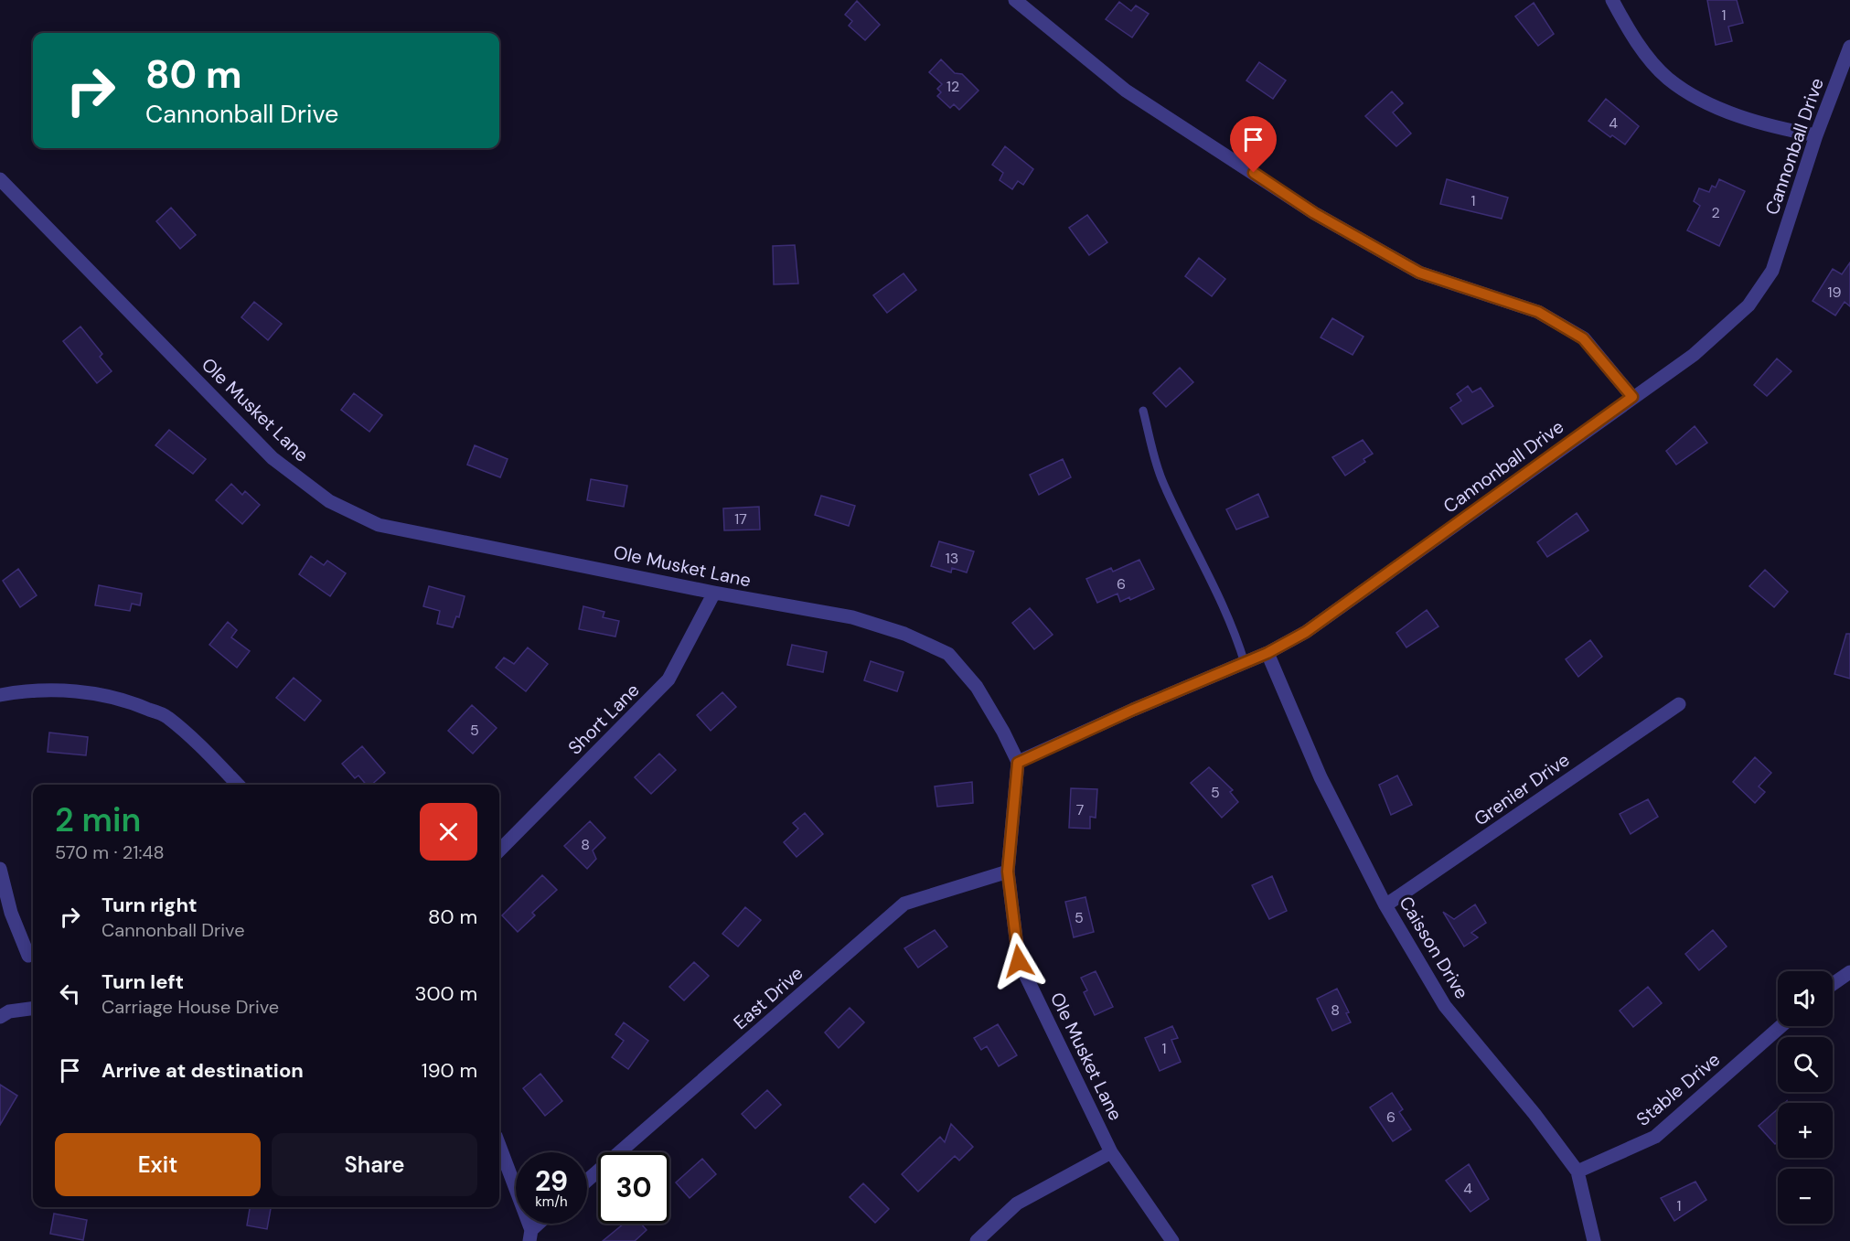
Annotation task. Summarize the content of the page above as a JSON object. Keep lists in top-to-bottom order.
{
  "streets": {
    "street": [
      "Cannonball Drive",
      "Ole Musket Lane",
      "Short Lane",
      "Grenier Drive",
      "Caisson Drive",
      "East Drive",
      "Stable Drive"
    ]
  },
  "crossings": [
    ["Cannonball Drive", "Ole Musket Lane"],
    ["Cannonball Drive", "Caisson Drive"],
    ["Ole Musket Lane", "Short Lane"],
    ["Ole Musket Lane", "East Drive"],
    ["Grenier Drive", "Caisson Drive"],
    ["Caisson Drive", "Stable Drive"]
  ],
  "house_numbers": [
    "1",
    "12",
    "4",
    "1",
    "2",
    "19",
    "17",
    "13",
    "6",
    "5",
    "5",
    "7",
    "8",
    "5",
    "8",
    "1",
    "6",
    "4",
    "1"
  ],
  "page": {
    "turn": ["80 m", "Cannonball Drive"],
    "heading": ["2 min", "570 m · 21:48"],
    "list": [
      {
        "name": "Turn right",
        "note": "Cannonball Drive",
        "value": "80 m"
      },
      {
        "name": "Turn left",
        "note": "Carriage House Drive",
        "value": "300 m"
      },
      {
        "name": "Arrive at destination",
        "value": "190 m"
      }
    ],
    "map_buttons": ["+", "−"],
    "buttons": ["Exit", "Share"],
    "speed": "29 km/h",
    "limit": "30"
  }
}
